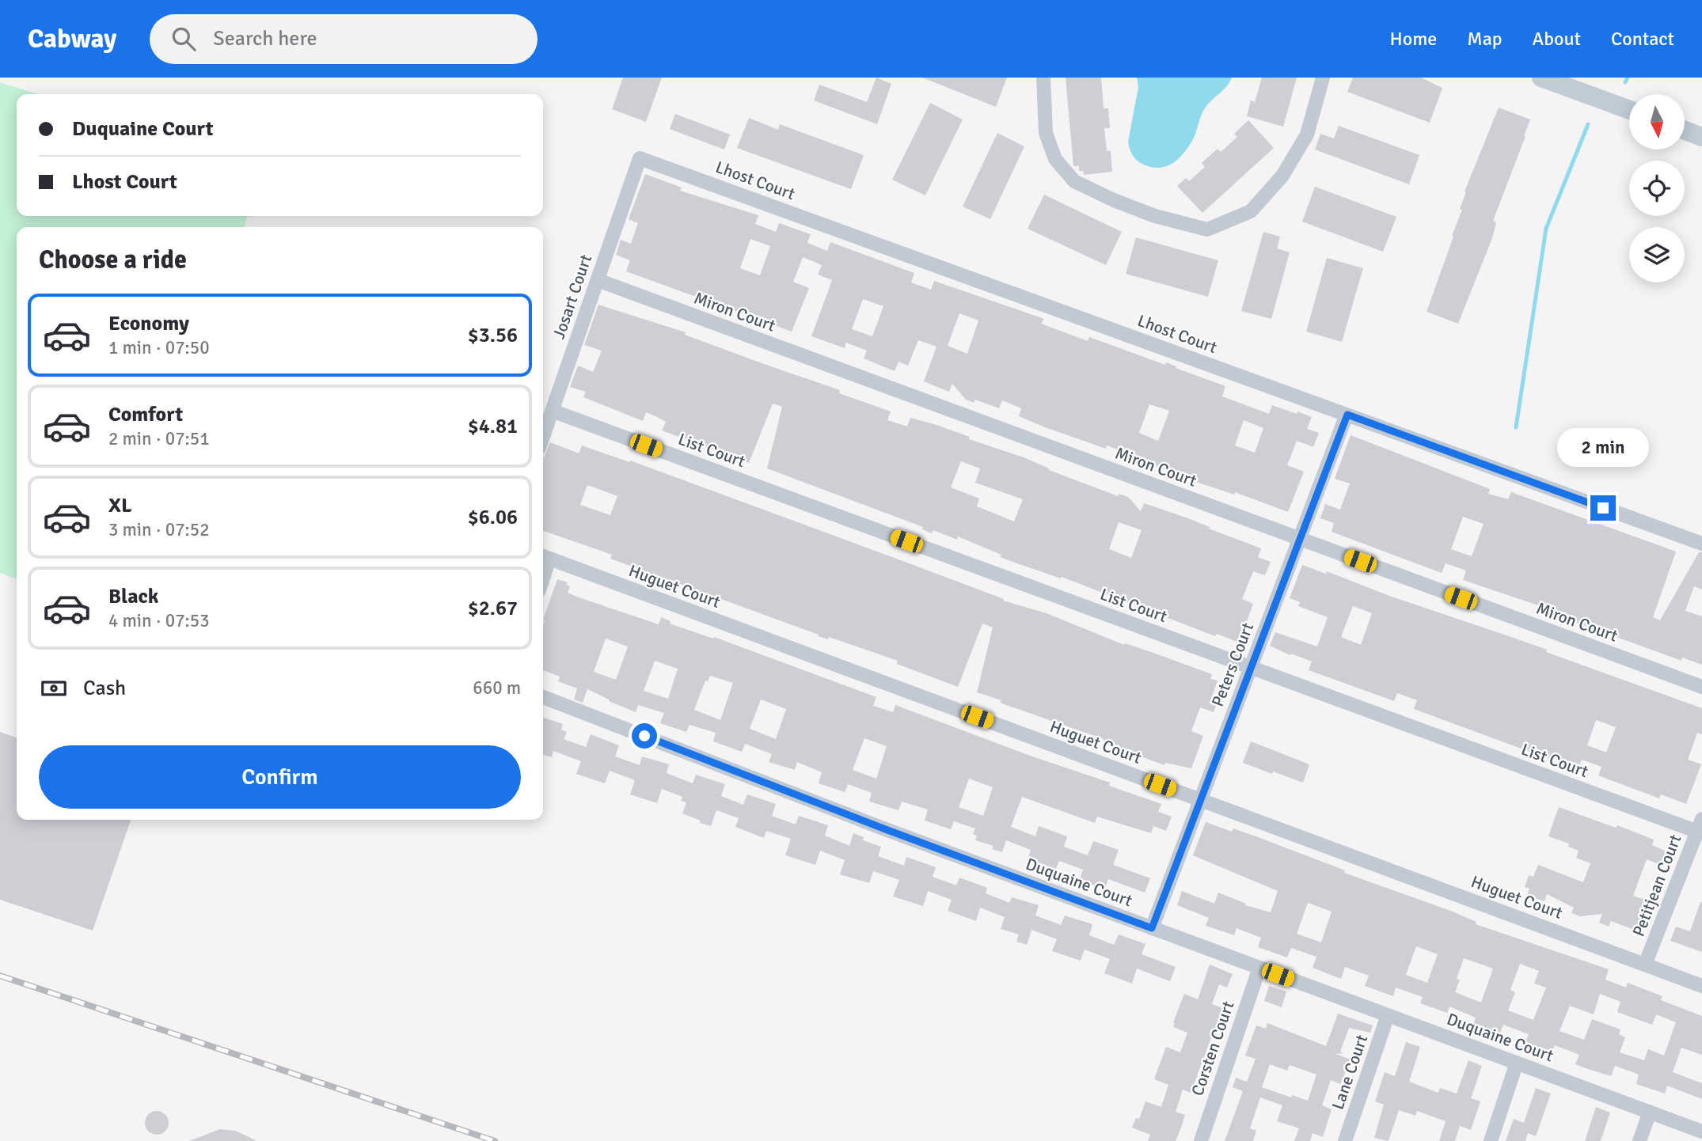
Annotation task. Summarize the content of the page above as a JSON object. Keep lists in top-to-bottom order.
{
  "streets": {
    "street": [
      "Lhost Court",
      "Josart Court",
      "Miron Court",
      "List Court",
      "Huguet Court",
      "Peters Court",
      "Duquaine Court",
      "Petitjean Court",
      "Corsten Court",
      "Lane Court"
    ]
  },
  "crossings": [
    ["Lhost Court", "Josart Court"],
    ["Lhost Court", "Peters Court"],
    ["Josart Court", "Miron Court"],
    ["Josart Court", "List Court"],
    ["Miron Court", "Peters Court"],
    ["List Court", "Peters Court"],
    ["List Court", "Petitjean Court"],
    ["Huguet Court", "Peters Court"],
    ["Huguet Court", "Petitjean Court"],
    ["Peters Court", "Duquaine Court"],
    ["Duquaine Court", "Corsten Court"],
    ["Duquaine Court", "Lane Court"]
  ],
  "north": "bottom",
  "page": {
    "header": "Cabway",
    "search": "Search here",
    "nav": [
      "Home",
      "Map",
      "About",
      "Contact"
    ],
    "banner": ["Duquaine Court", "Lhost Court"],
    "heading": "Choose a ride",
    "list": [
      {
        "name": "Economy",
        "note": "1 min · 07:50",
        "value": "$3.56"
      },
      {
        "name": "Comfort",
        "note": "2 min · 07:51",
        "value": "$4.81"
      },
      {
        "name": "XL",
        "note": "3 min · 07:52",
        "value": "$6.06"
      },
      {
        "name": "Black",
        "note": "4 min · 07:53",
        "value": "$2.67"
      }
    ],
    "bubble": "2 min",
    "pay": ["Cash", "660 m"],
    "buttons": "Confirm"
  }
}
